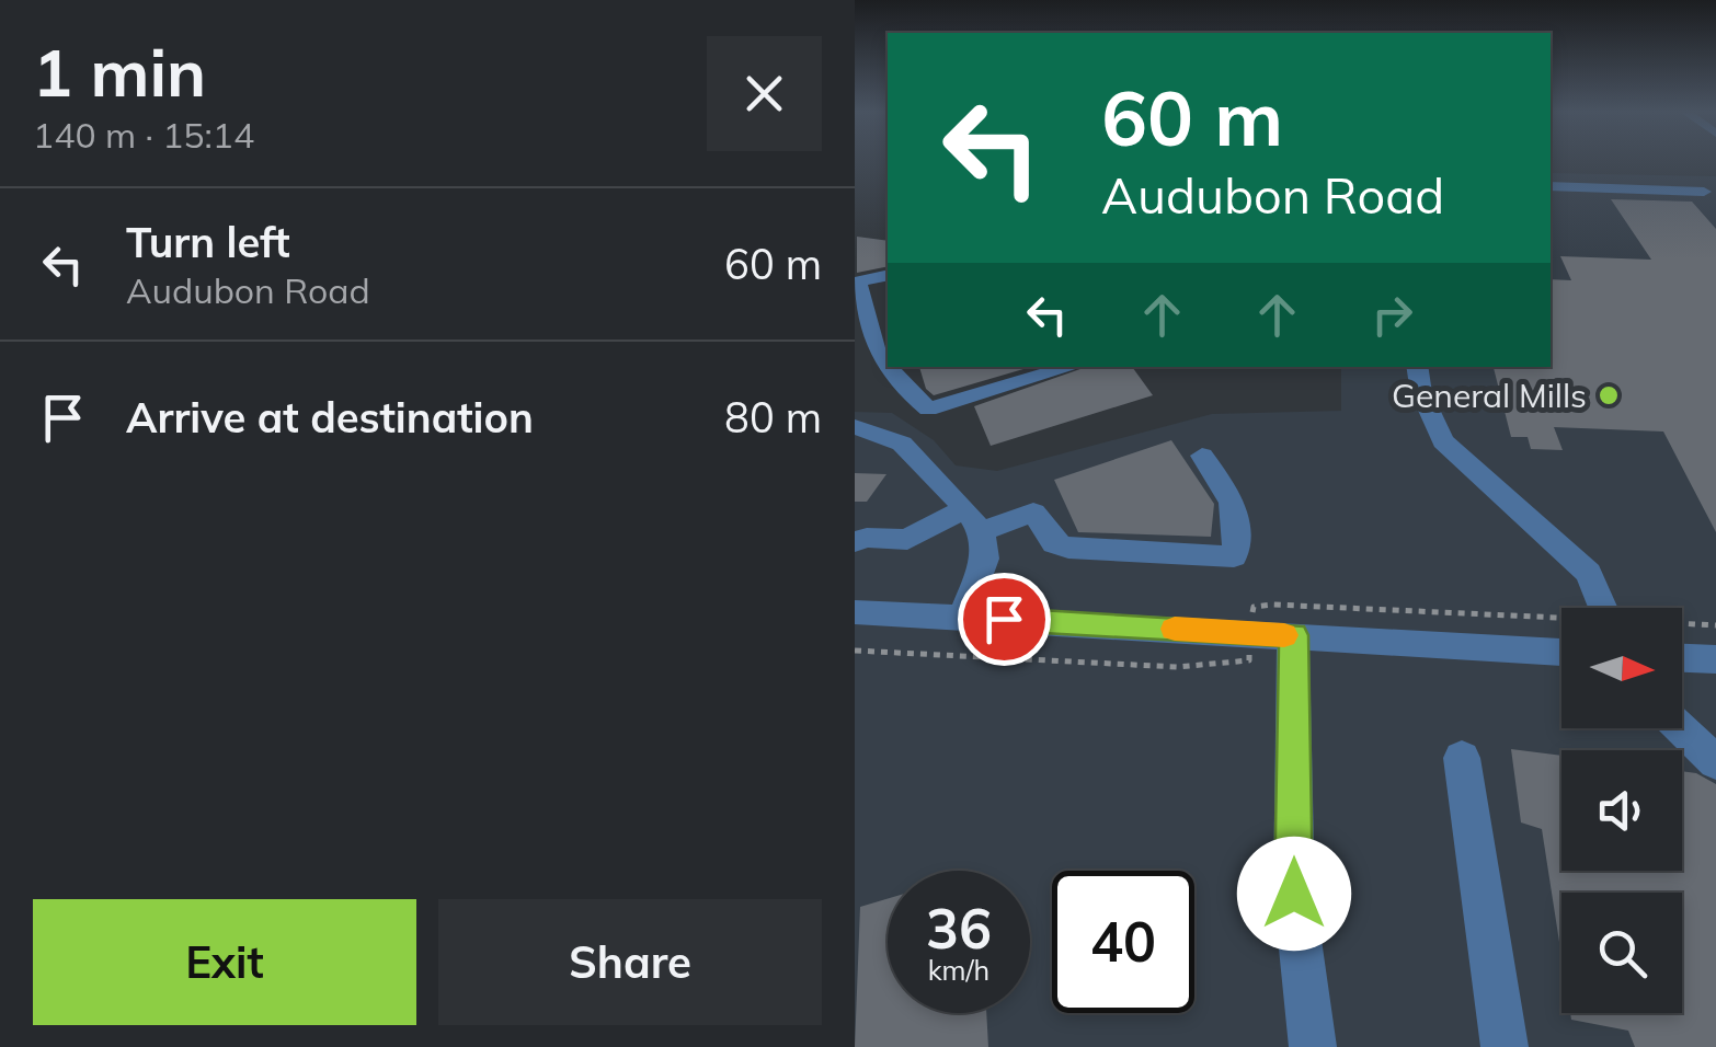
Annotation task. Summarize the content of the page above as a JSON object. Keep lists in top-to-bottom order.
{
  "places": ["General Mills"],
  "north": "right",
  "page": {
    "heading": ["1 min", "140 m · 15:14"],
    "turn": ["60 m", "Audubon Road"],
    "list": [
      {
        "name": "Turn left",
        "note": "Audubon Road",
        "value": "60 m"
      },
      {
        "name": "Arrive at destination",
        "value": "80 m"
      }
    ],
    "speed": "36 km/h",
    "limit": "40",
    "buttons": ["Exit", "Share"]
  }
}
